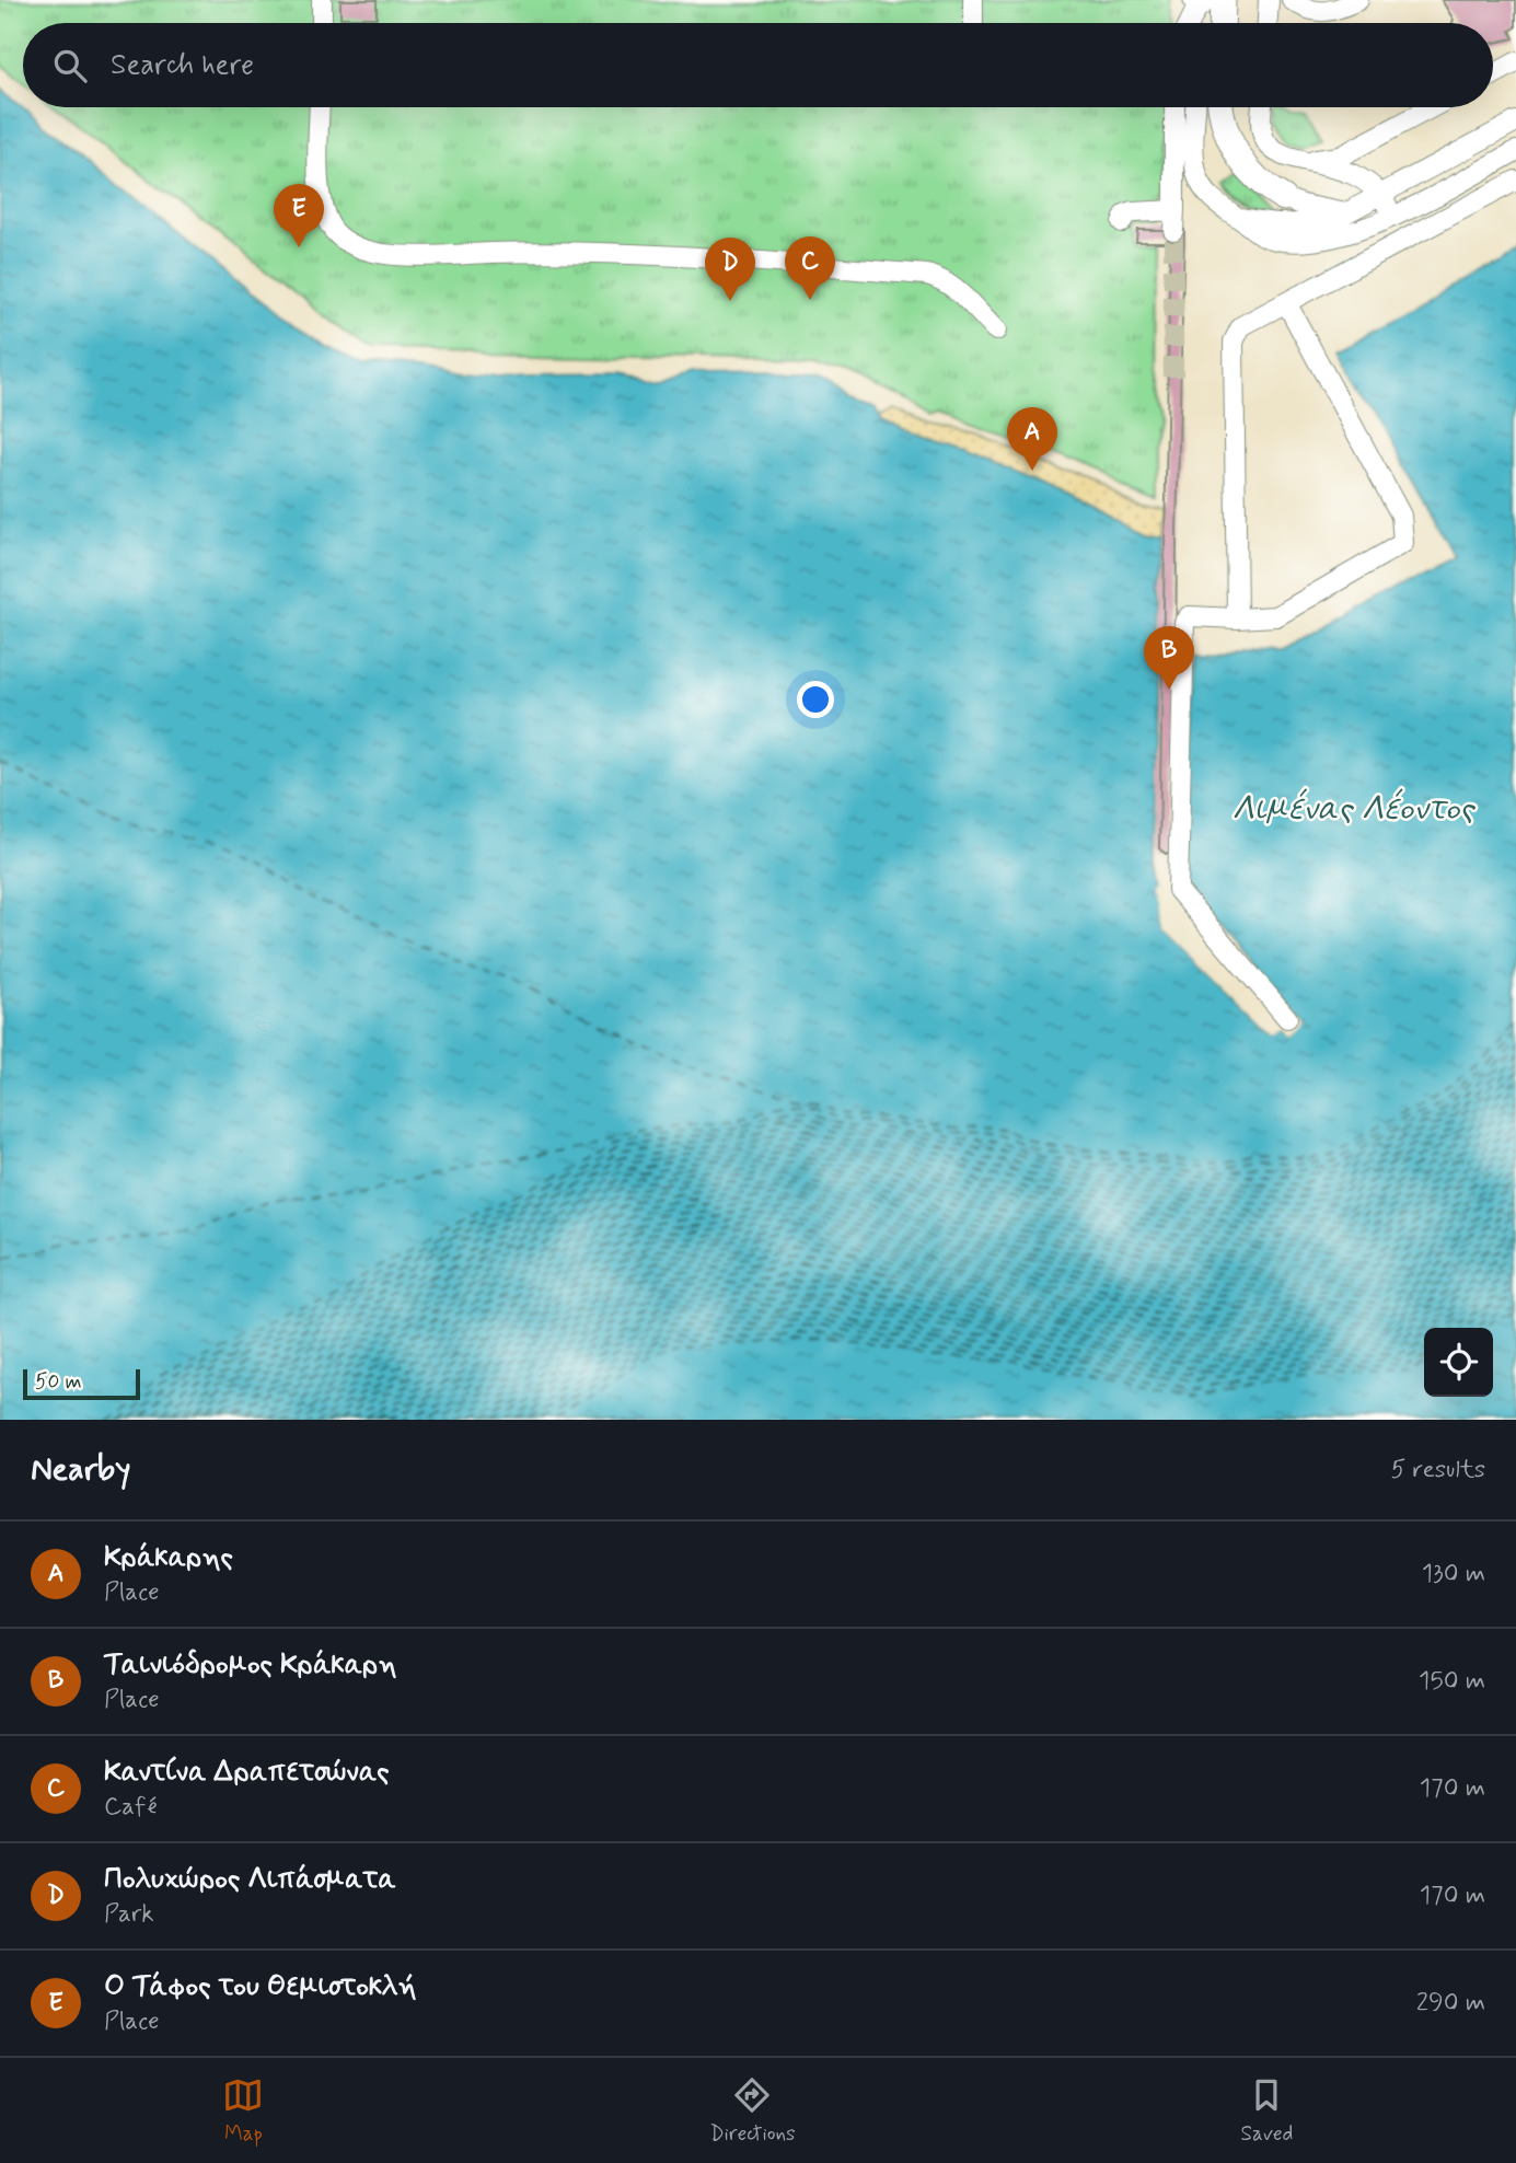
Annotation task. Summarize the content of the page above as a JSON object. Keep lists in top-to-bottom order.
{
  "water": ["Λιμένας Λέοντος"],
  "scale_bar": "50 m",
  "page": {
    "search": "Search here",
    "pins": [
      "E",
      "C",
      "D",
      "A",
      "B"
    ],
    "scale": "50 m",
    "heading": ["Nearby", "5 results"],
    "list": [
      {
        "mark": "A",
        "name": "Κράκαρης",
        "note": "Place",
        "value": "130 m"
      },
      {
        "mark": "B",
        "name": "Ταινιόδρομος Κράκαρη",
        "note": "Place",
        "value": "150 m"
      },
      {
        "mark": "C",
        "name": "Καντίνα Δραπετσώνας",
        "note": "Café",
        "value": "170 m"
      },
      {
        "mark": "D",
        "name": "Πολυχώρος Λιπάσματα",
        "note": "Park",
        "value": "170 m"
      },
      {
        "mark": "E",
        "name": "Ο Τάφος του Θεμιστοκλή",
        "note": "Place",
        "value": "290 m"
      }
    ],
    "nav": ["Map", "Directions", "Saved"]
  }
}
